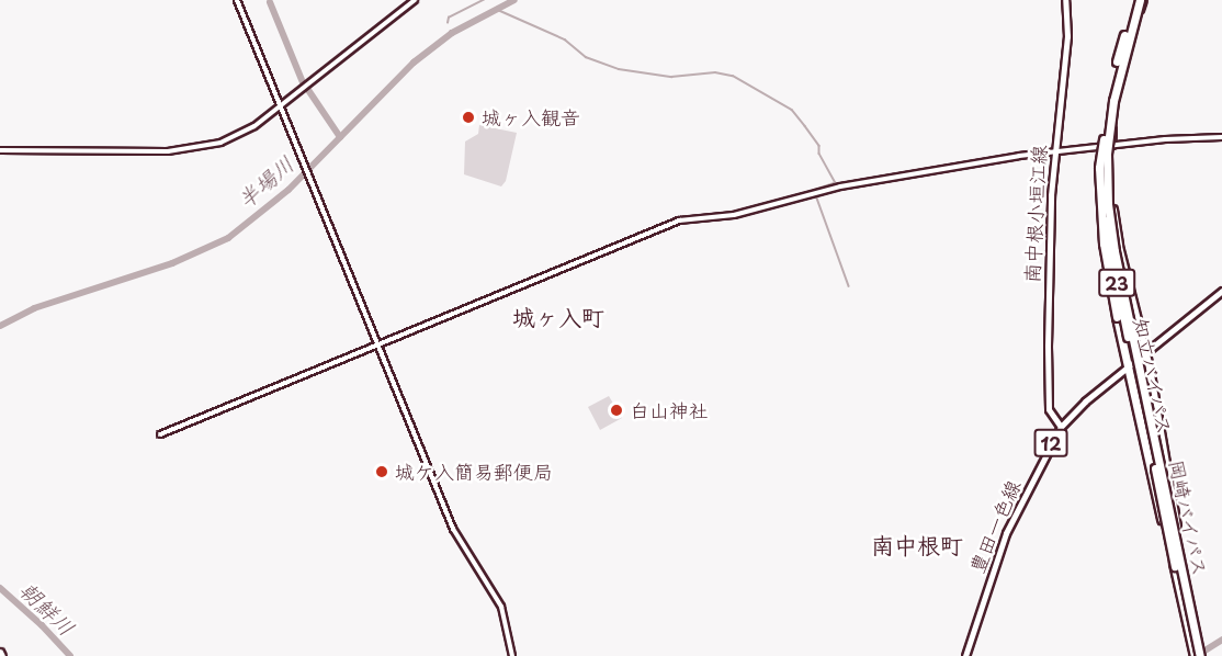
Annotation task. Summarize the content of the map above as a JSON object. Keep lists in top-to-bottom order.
{
  "streets": {
    "highway": ["23", "知立バイパス", "岡崎バイパス"],
    "main road": ["南中根小垣江線", "12", "豊田一色線"]
  },
  "crossings": [
    ["南中根小垣江線", "豊田一色線"],
    ["23", "知立バイパス"],
    ["23", "岡崎バイパス"],
    ["23", "豊田一色線"],
    ["知立バイパス", "岡崎バイパス"]
  ],
  "districts": ["城ヶ入町", "南中根町"],
  "water": ["半場川", "朝鮮川"],
  "places": ["城ヶ入観音", "白山神社", "城ケ入簡易郵便局"]
}
